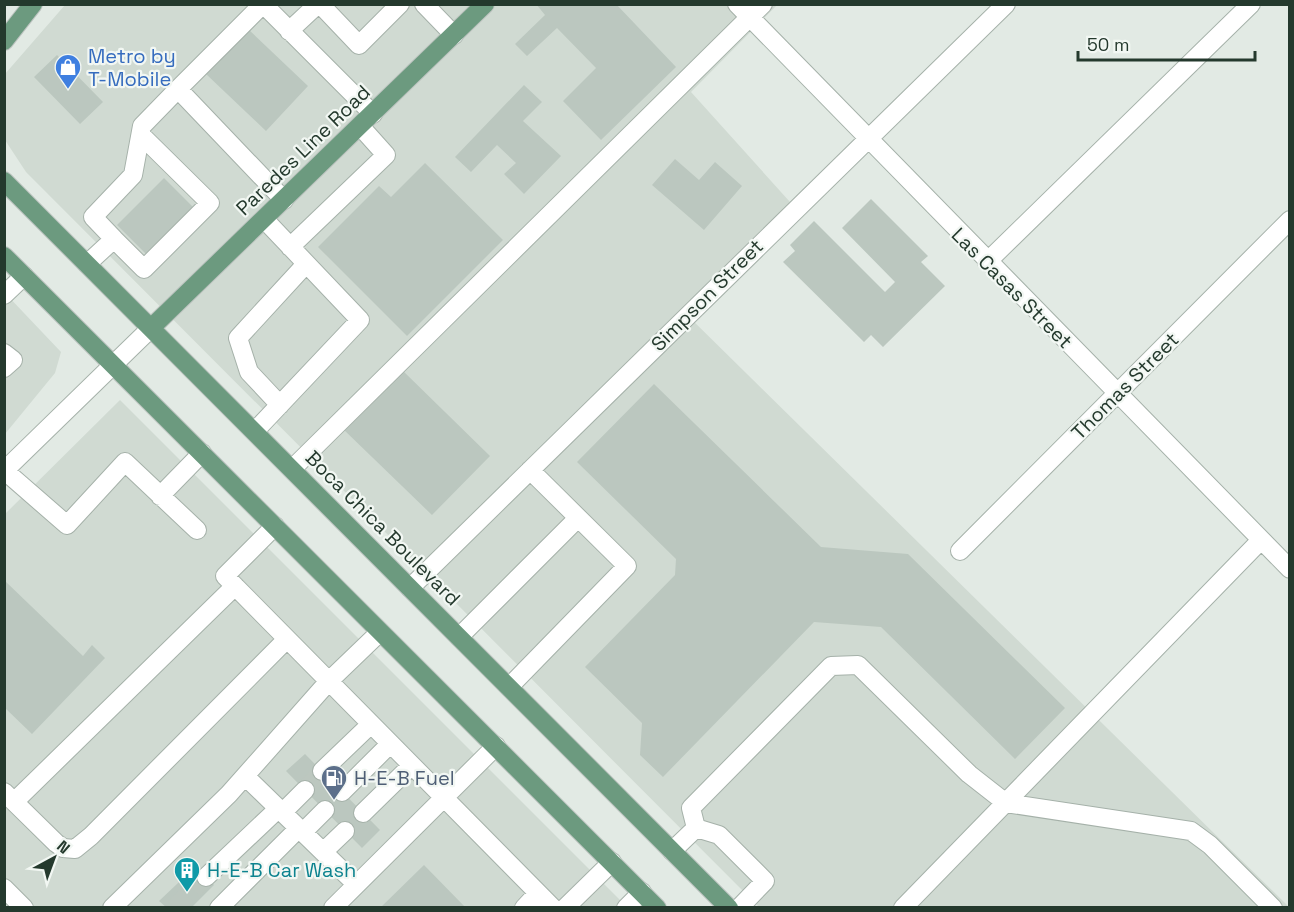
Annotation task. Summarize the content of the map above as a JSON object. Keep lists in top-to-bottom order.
{
  "streets": {
    "main road": ["Paredes Line Road", "Boca Chica Boulevard"],
    "street": ["Las Casas Street", "Simpson Street", "Thomas Street"]
  },
  "crossings": [
    ["Paredes Line Road", "Boca Chica Boulevard"],
    ["Las Casas Street", "Simpson Street"],
    ["Las Casas Street", "Thomas Street"],
    ["Simpson Street", "Boca Chica Boulevard"]
  ],
  "places": {
    "shop": ["Metro by T-Mobile"],
    "fuel station": ["H-E-B Fuel"],
    "building": ["H-E-B Car Wash"]
  },
  "scale_bar": "50 m",
  "north": "top right"
}
